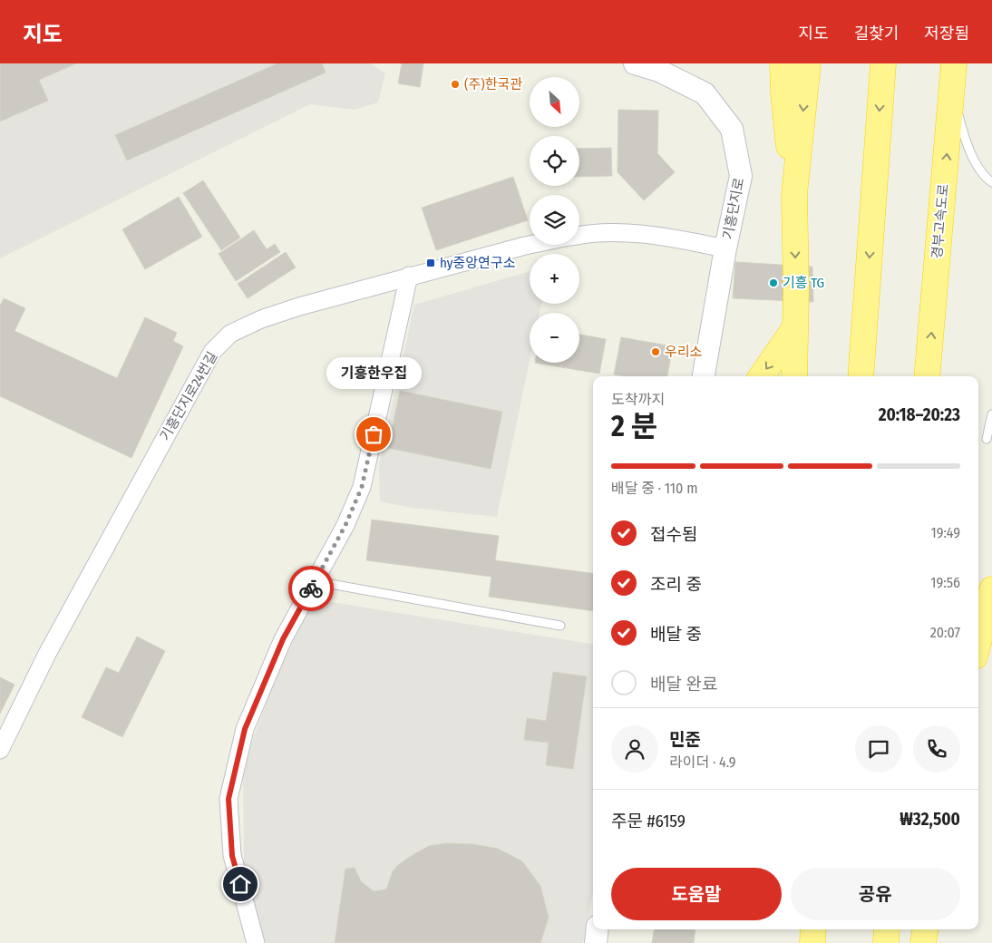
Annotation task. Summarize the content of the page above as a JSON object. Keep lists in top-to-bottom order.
{
  "streets": {
    "highway": ["경부고속도로"],
    "street": ["기흥단지로", "기흥단지로24번길"]
  },
  "crossings": [
    ["기흥단지로", "기흥단지로24번길"]
  ],
  "places": {
    "other": [
      "(주)한국관",
      "기흥 TG",
      "우리소",
      "기흥한우집"
    ],
    "transit": ["hy중앙연구소"]
  },
  "north": "bottom right",
  "page": {
    "header": "지도",
    "nav": ["지도", "길찾기", "저장됨"],
    "map_buttons": ["+", "−"],
    "bubble": "기흥한우집",
    "heading": ["2 분", "도착까지", "20:18–20:23"],
    "panel": [
      "민준",
      "라이더 · 4.9",
      "주문 #6159",
      "₩32,500"
    ],
    "bar": "배달 중 · 110 m",
    "list": [
      ["접수됨", "19:49"],
      ["조리 중", "19:56"],
      ["배달 중", "20:07"],
      "배달 완료"
    ],
    "buttons": ["도움말", "공유"]
  }
}
